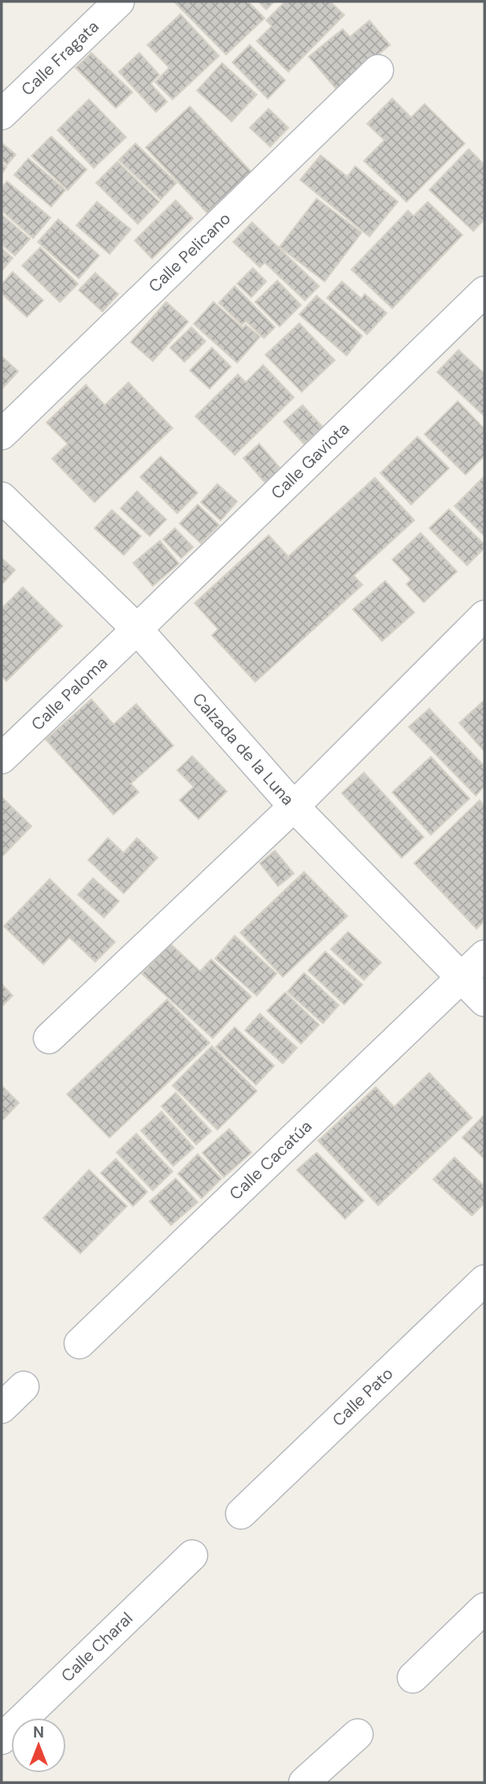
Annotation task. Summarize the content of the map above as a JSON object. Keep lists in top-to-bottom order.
{
  "streets": {
    "street": [
      "Calle Fragata",
      "Calle Pelicano",
      "Calle Gaviota",
      "Calle Paloma",
      "Calzada de la Luna",
      "Calle Cacatúa",
      "Calle Pato",
      "Calle Charal"
    ]
  },
  "crossings": [
    ["Calle Gaviota", "Calle Paloma"],
    ["Calle Gaviota", "Calzada de la Luna"],
    ["Calle Paloma", "Calzada de la Luna"],
    ["Calzada de la Luna", "Calle Cacatúa"]
  ],
  "north": "top"
}
